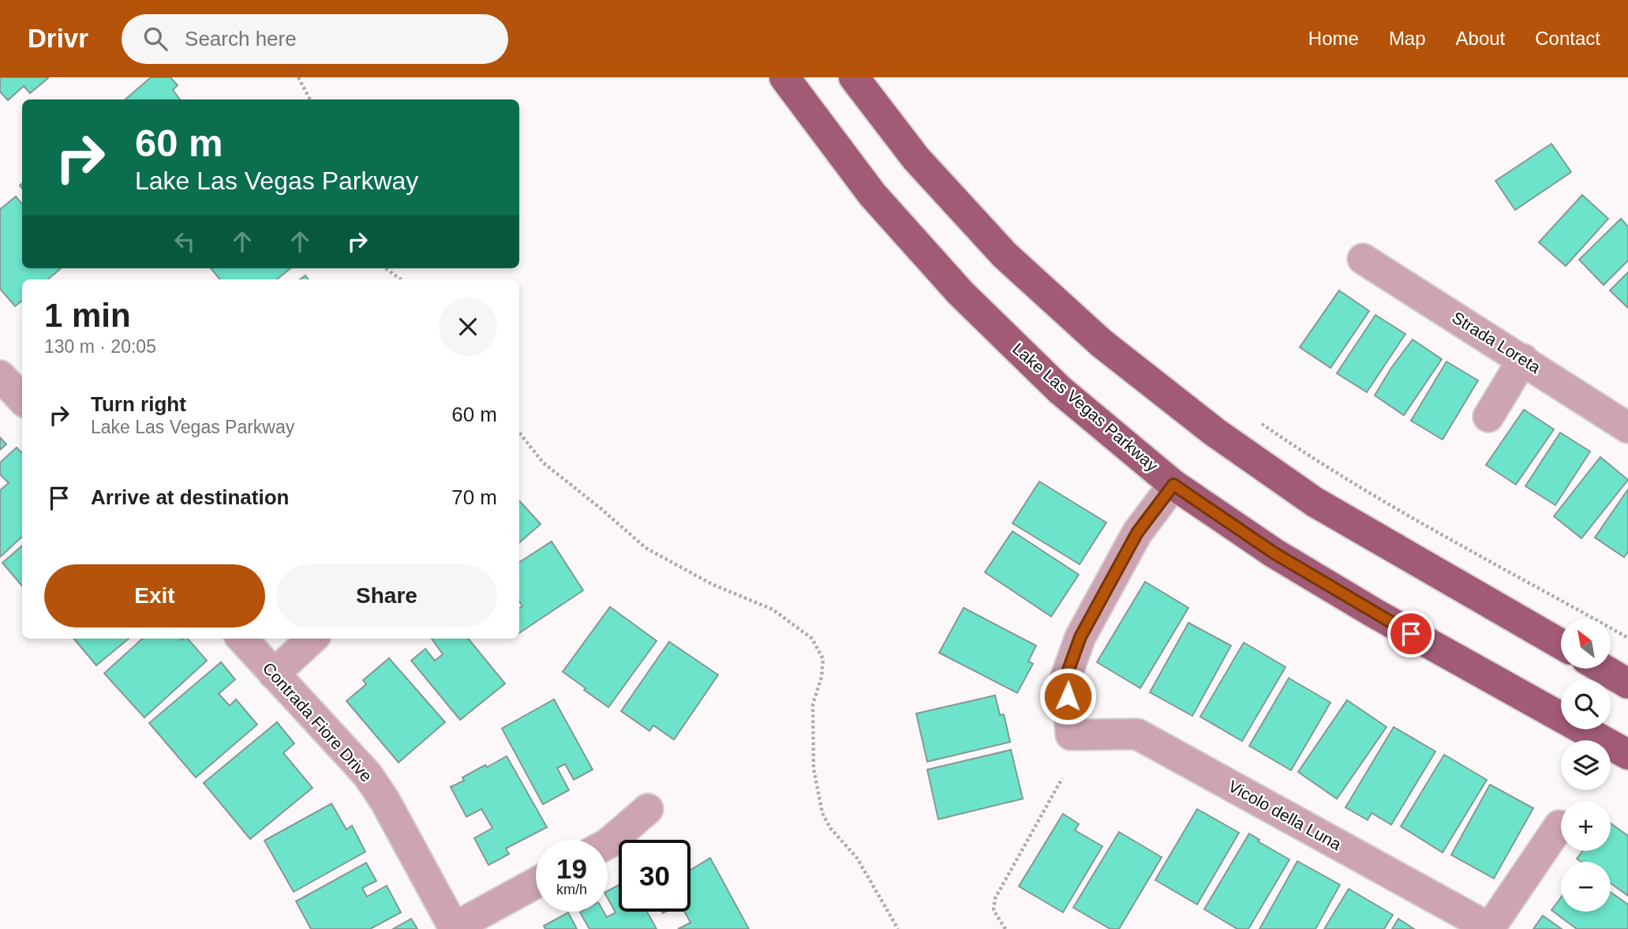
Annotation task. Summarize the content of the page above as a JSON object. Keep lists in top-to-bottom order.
{
  "streets": {
    "main road": ["Lake Las Vegas Parkway"],
    "street": ["Strada Loreta", "Contrada Fiore Drive", "Vicolo della Luna"]
  },
  "crossings": [
    ["Lake Las Vegas Parkway", "Vicolo della Luna"]
  ],
  "north": "top left",
  "page": {
    "header": "Drivr",
    "search": "Search here",
    "nav": [
      "Home",
      "Map",
      "About",
      "Contact"
    ],
    "turn": ["60 m", "Lake Las Vegas Parkway"],
    "heading": ["1 min", "130 m · 20:05"],
    "list": [
      {
        "name": "Turn right",
        "note": "Lake Las Vegas Parkway",
        "value": "60 m"
      },
      {
        "name": "Arrive at destination",
        "value": "70 m"
      }
    ],
    "buttons": ["Exit", "Share"],
    "map_buttons": ["+", "−"],
    "speed": "19 km/h",
    "limit": "30"
  }
}
